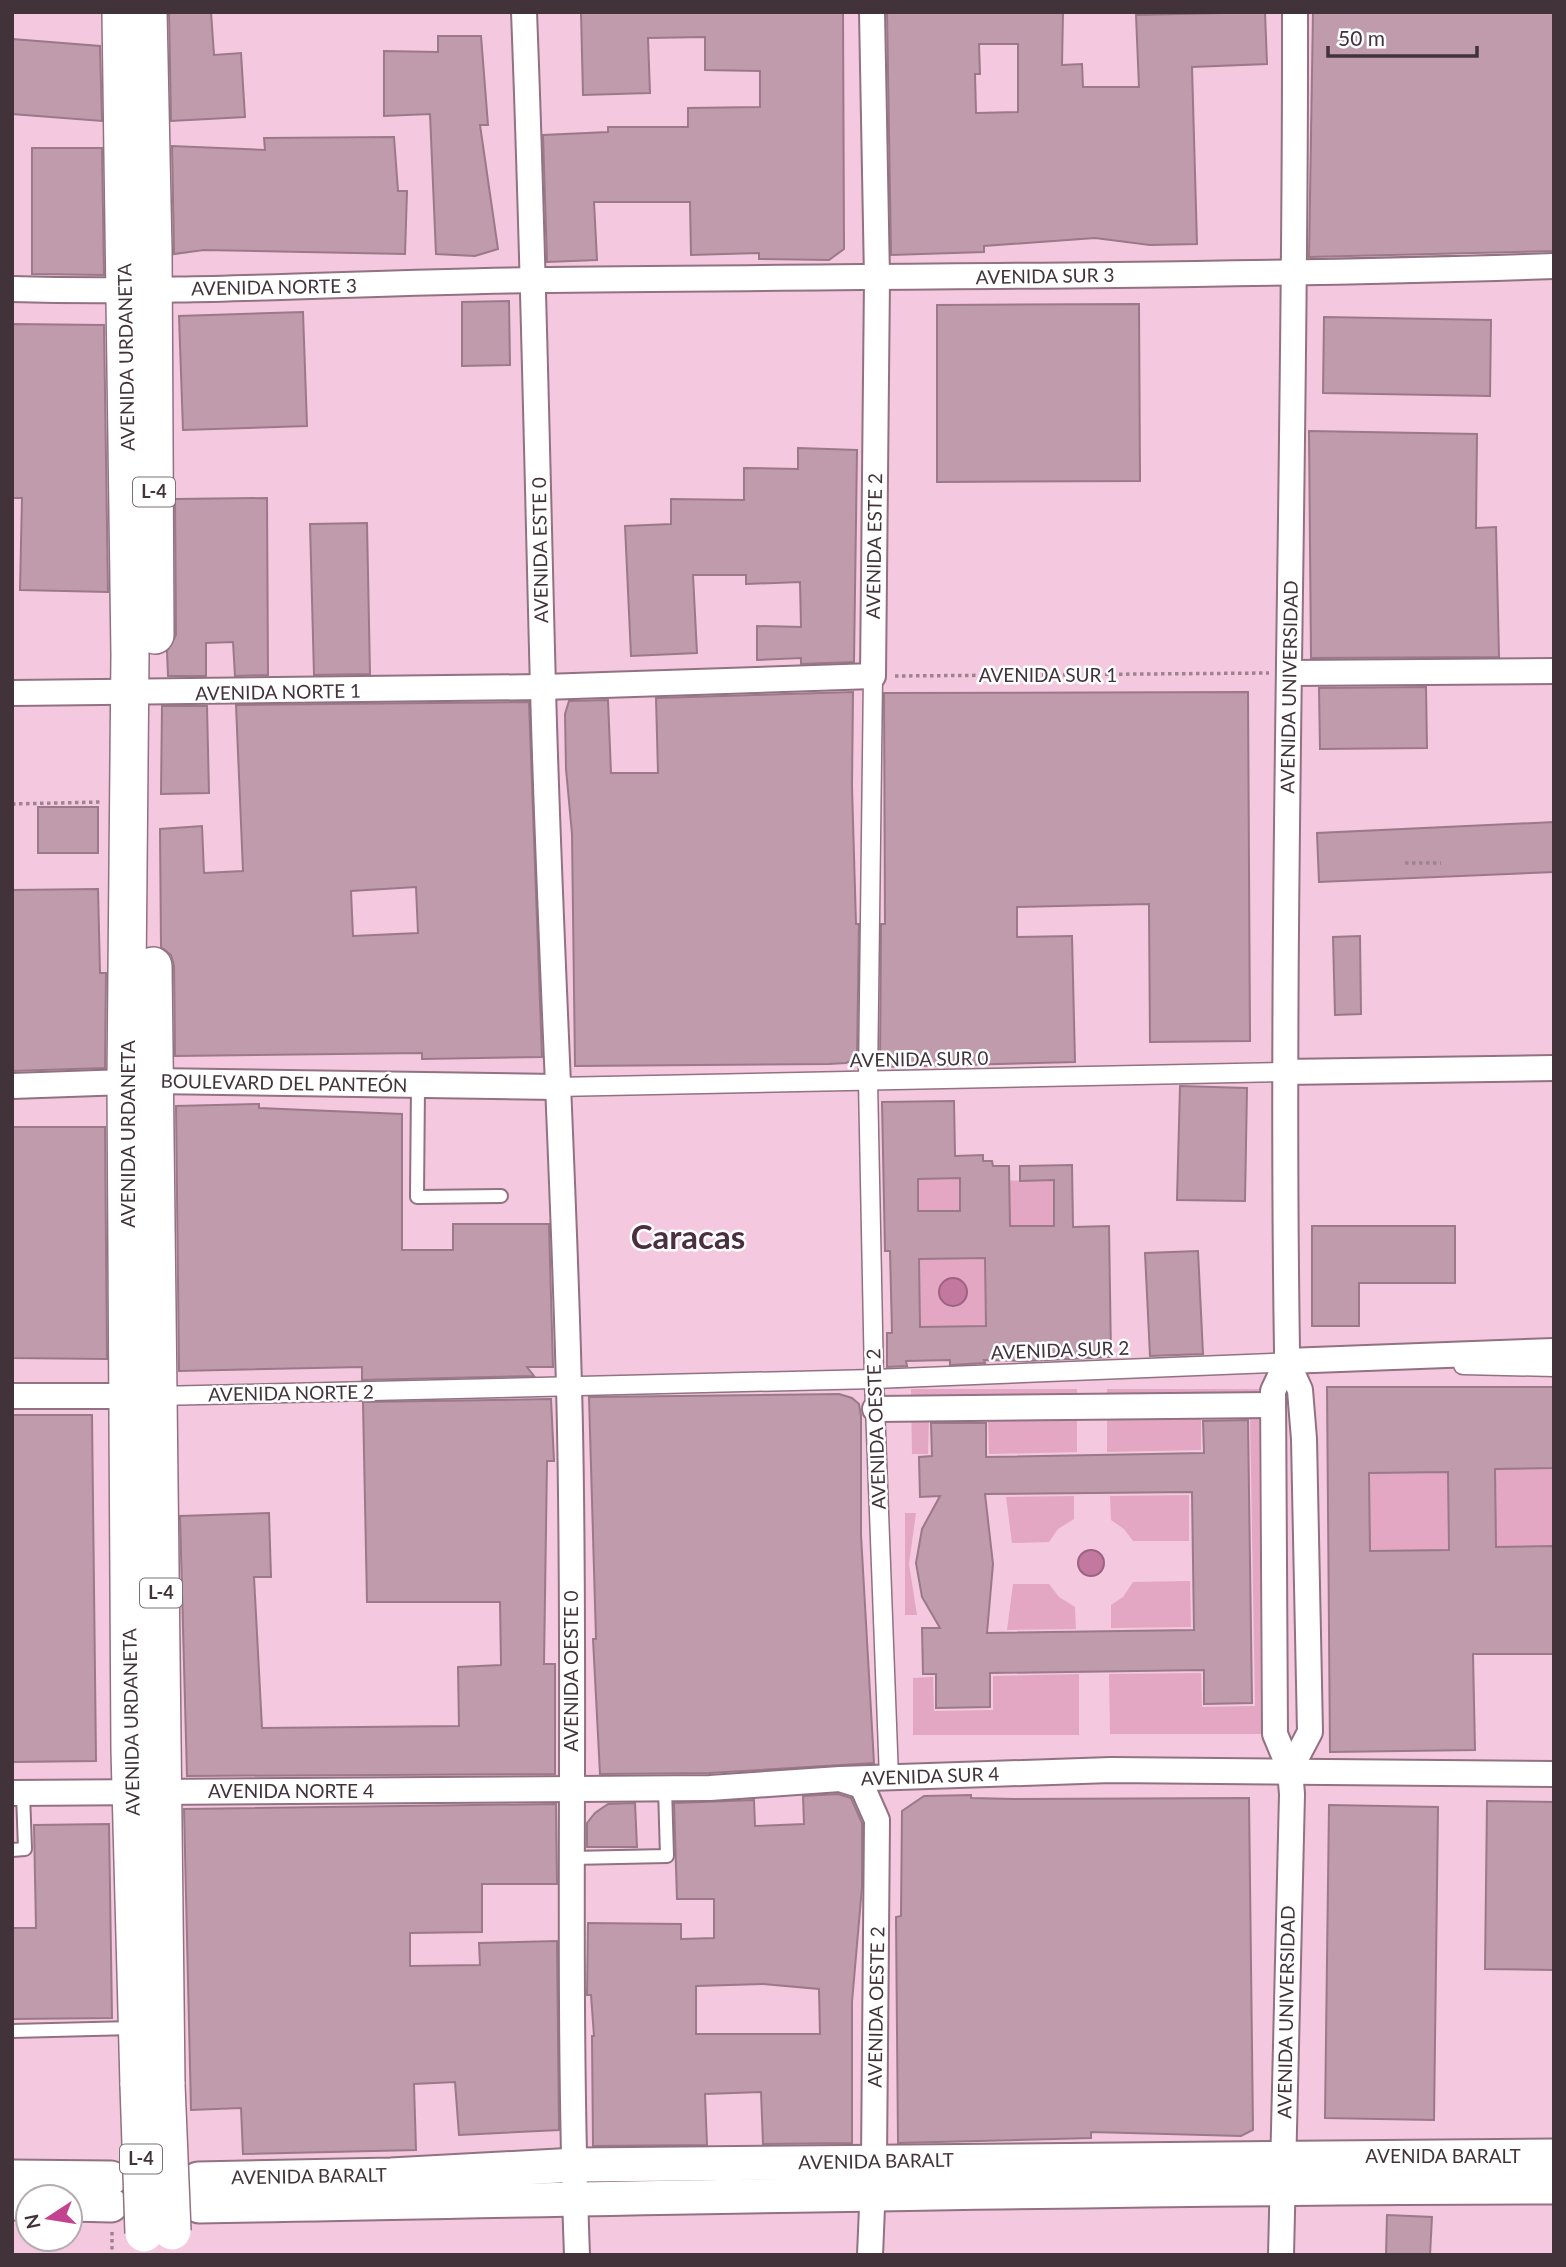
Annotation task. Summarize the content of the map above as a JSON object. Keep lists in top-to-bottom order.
{
  "streets": {
    "main road": ["AVENIDA URDANETA", "L-4", "AVENIDA BARALT"],
    "street": [
      "AVENIDA SUR 3",
      "AVENIDA NORTE 3",
      "AVENIDA ESTE 2",
      "AVENIDA ESTE 0",
      "AVENIDA UNIVERSIDAD",
      "AVENIDA NORTE 1",
      "AVENIDA SUR 0",
      "BOULEVARD DEL PANTEÓN",
      "AVENIDA SUR 2",
      "AVENIDA NORTE 2",
      "AVENIDA OESTE 2",
      "AVENIDA OESTE 0",
      "AVENIDA SUR 4",
      "AVENIDA NORTE 4"
    ],
    "path": ["AVENIDA SUR 1"]
  },
  "crossings": [
    ["AVENIDA SUR 3", "AVENIDA NORTE 3"],
    ["AVENIDA SUR 3", "AVENIDA ESTE 2"],
    ["AVENIDA SUR 3", "AVENIDA ESTE 0"],
    ["AVENIDA SUR 3", "AVENIDA UNIVERSIDAD"],
    ["AVENIDA NORTE 3", "AVENIDA URDANETA"],
    ["AVENIDA NORTE 3", "AVENIDA ESTE 0"],
    ["AVENIDA URDANETA", "AVENIDA NORTE 1"],
    ["AVENIDA URDANETA", "BOULEVARD DEL PANTEÓN"],
    ["AVENIDA URDANETA", "AVENIDA NORTE 2"],
    ["AVENIDA URDANETA", "AVENIDA NORTE 4"],
    ["AVENIDA ESTE 2", "AVENIDA SUR 1"],
    ["AVENIDA ESTE 2", "AVENIDA SUR 0"],
    ["AVENIDA ESTE 2", "AVENIDA OESTE 2"],
    ["AVENIDA ESTE 0", "AVENIDA NORTE 1"],
    ["AVENIDA ESTE 0", "AVENIDA SUR 0"],
    ["AVENIDA ESTE 0", "BOULEVARD DEL PANTEÓN"],
    ["AVENIDA ESTE 0", "AVENIDA OESTE 0"],
    ["AVENIDA SUR 1", "AVENIDA UNIVERSIDAD"],
    ["AVENIDA UNIVERSIDAD", "AVENIDA SUR 0"],
    ["AVENIDA UNIVERSIDAD", "AVENIDA SUR 2"],
    ["AVENIDA UNIVERSIDAD", "AVENIDA SUR 4"],
    ["AVENIDA UNIVERSIDAD", "AVENIDA BARALT"],
    ["AVENIDA SUR 0", "BOULEVARD DEL PANTEÓN"],
    ["AVENIDA SUR 0", "AVENIDA OESTE 2"],
    ["AVENIDA SUR 0", "AVENIDA OESTE 0"],
    ["BOULEVARD DEL PANTEÓN", "AVENIDA OESTE 0"],
    ["AVENIDA SUR 2", "AVENIDA NORTE 2"],
    ["AVENIDA SUR 2", "AVENIDA OESTE 2"],
    ["AVENIDA SUR 2", "AVENIDA OESTE 0"],
    ["AVENIDA NORTE 2", "AVENIDA OESTE 0"],
    ["AVENIDA OESTE 2", "AVENIDA SUR 4"],
    ["AVENIDA OESTE 2", "AVENIDA BARALT"],
    ["AVENIDA OESTE 0", "AVENIDA SUR 4"],
    ["AVENIDA OESTE 0", "AVENIDA NORTE 4"],
    ["AVENIDA OESTE 0", "AVENIDA BARALT"],
    ["AVENIDA SUR 4", "AVENIDA NORTE 4"]
  ],
  "districts": ["Caracas"],
  "scale_bar": "50 m",
  "north": "left"
}
